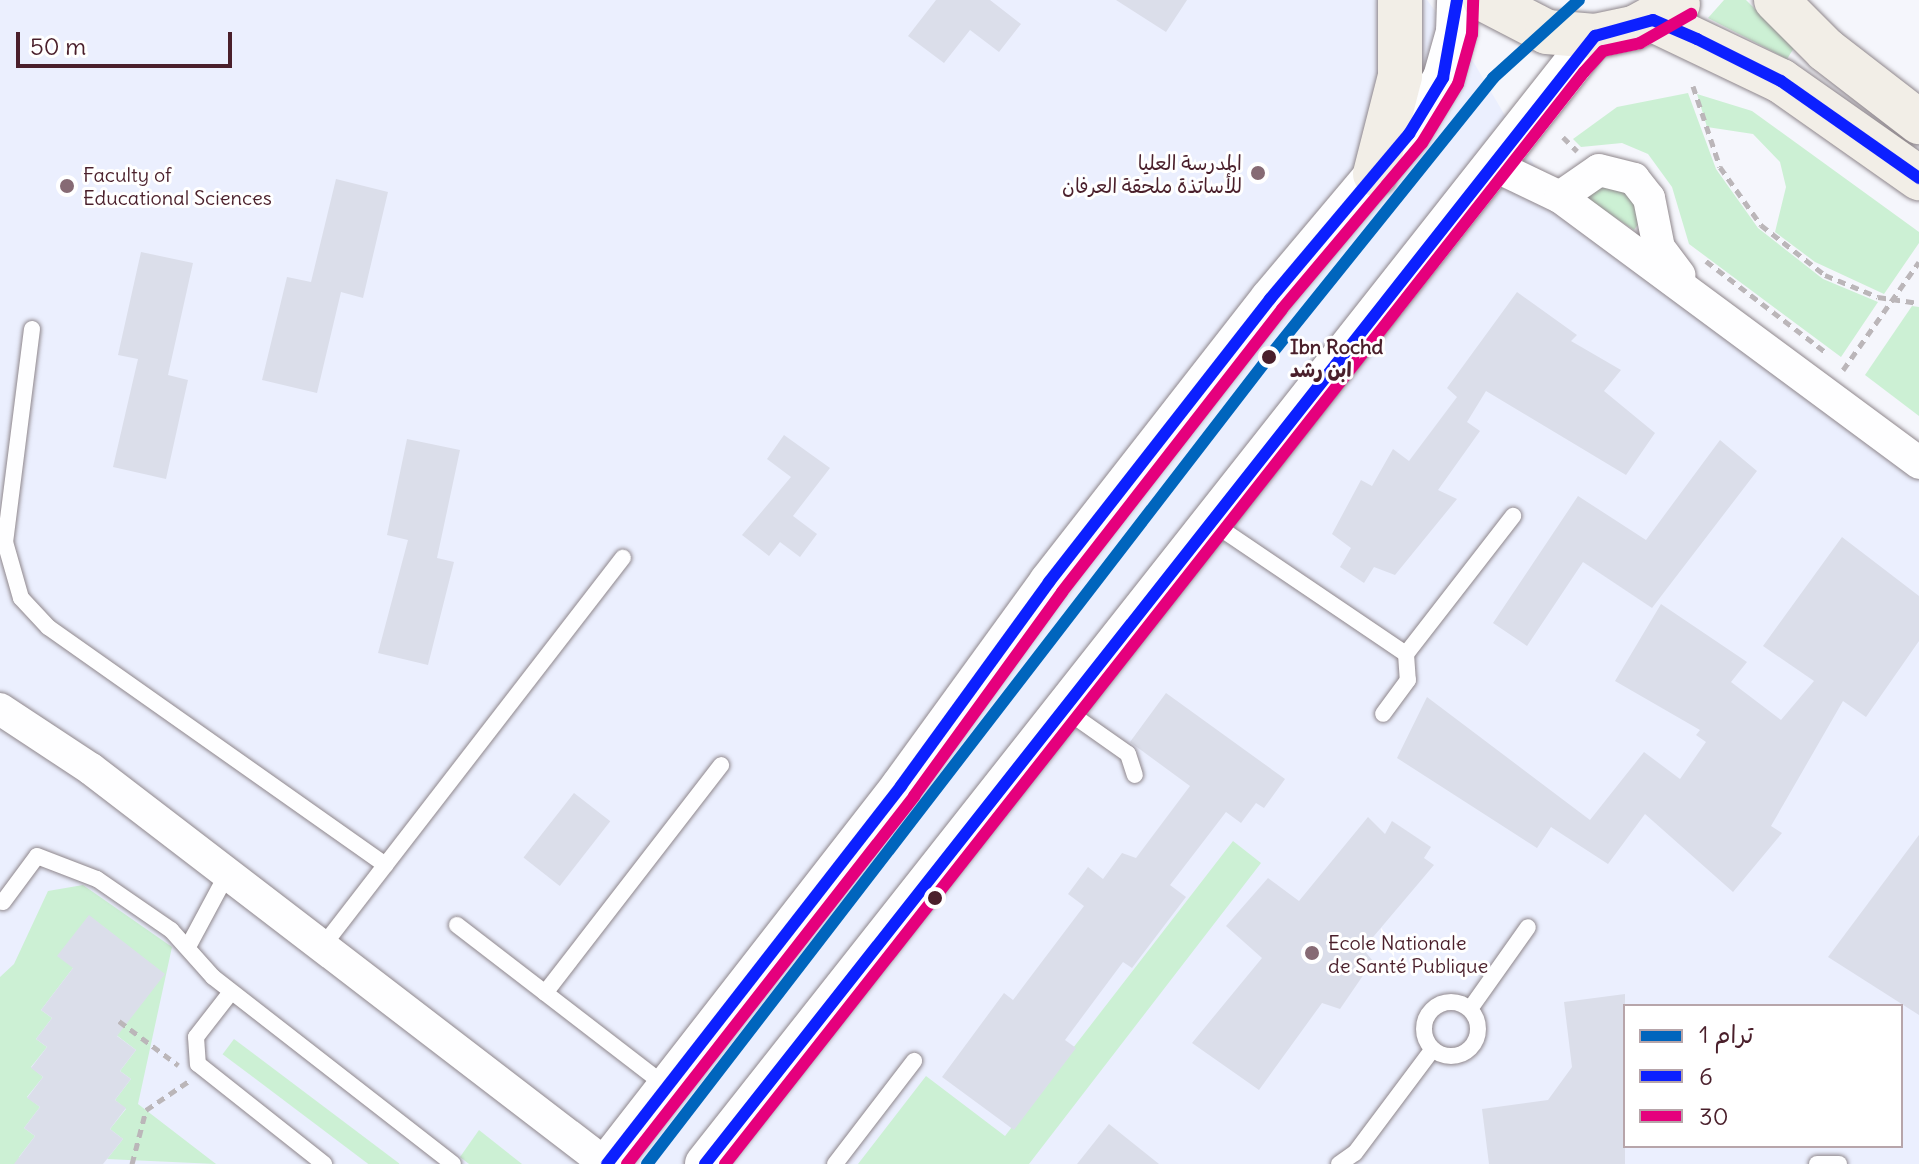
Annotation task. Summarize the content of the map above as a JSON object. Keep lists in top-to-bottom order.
{
  "places": [
    "المدرسة العليا للأساتذة ملحقة العرفان",
    "Faculty of Educational Sciences",
    "Ibn Rochd ابن رشد",
    "Ecole Nationale de Santé Publique"
  ],
  "lines": ["tram line 1", "transit line 6", "transit line 30"],
  "legend": ["ترام 1", "6", "30"],
  "scale_bar": "50 m"
}
